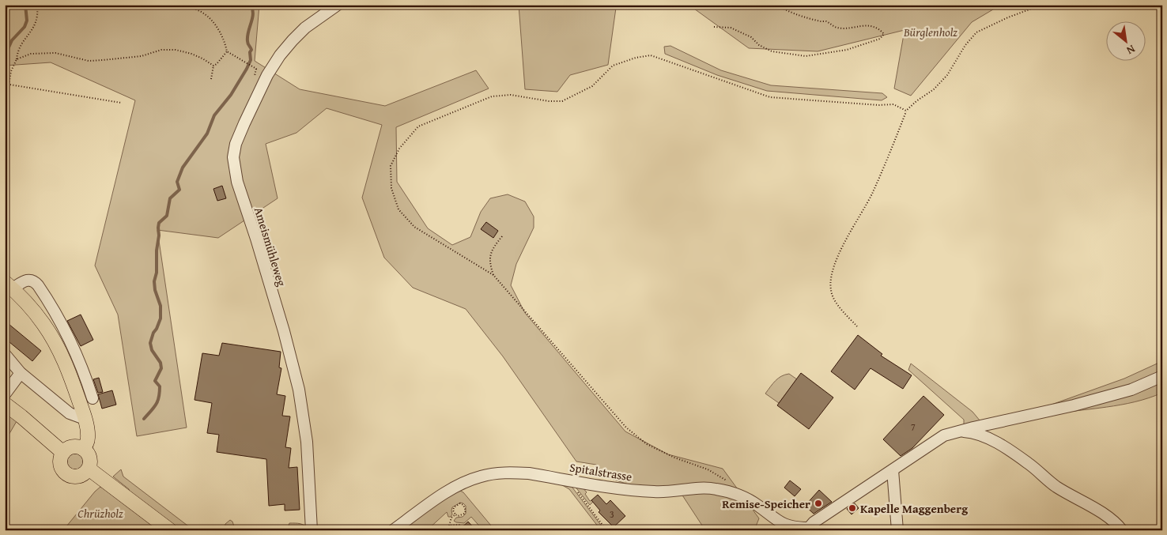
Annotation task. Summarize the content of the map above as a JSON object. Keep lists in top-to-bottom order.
{
  "streets": {
    "street": ["Ameismühleweg", "Spitalstrasse"]
  },
  "parks": ["Bürglenholz", "Chrüzholz"],
  "places": ["Remise-Speicher", "Kapelle Maggenberg"],
  "house_numbers": ["7", "3"],
  "north": "bottom right"
}
